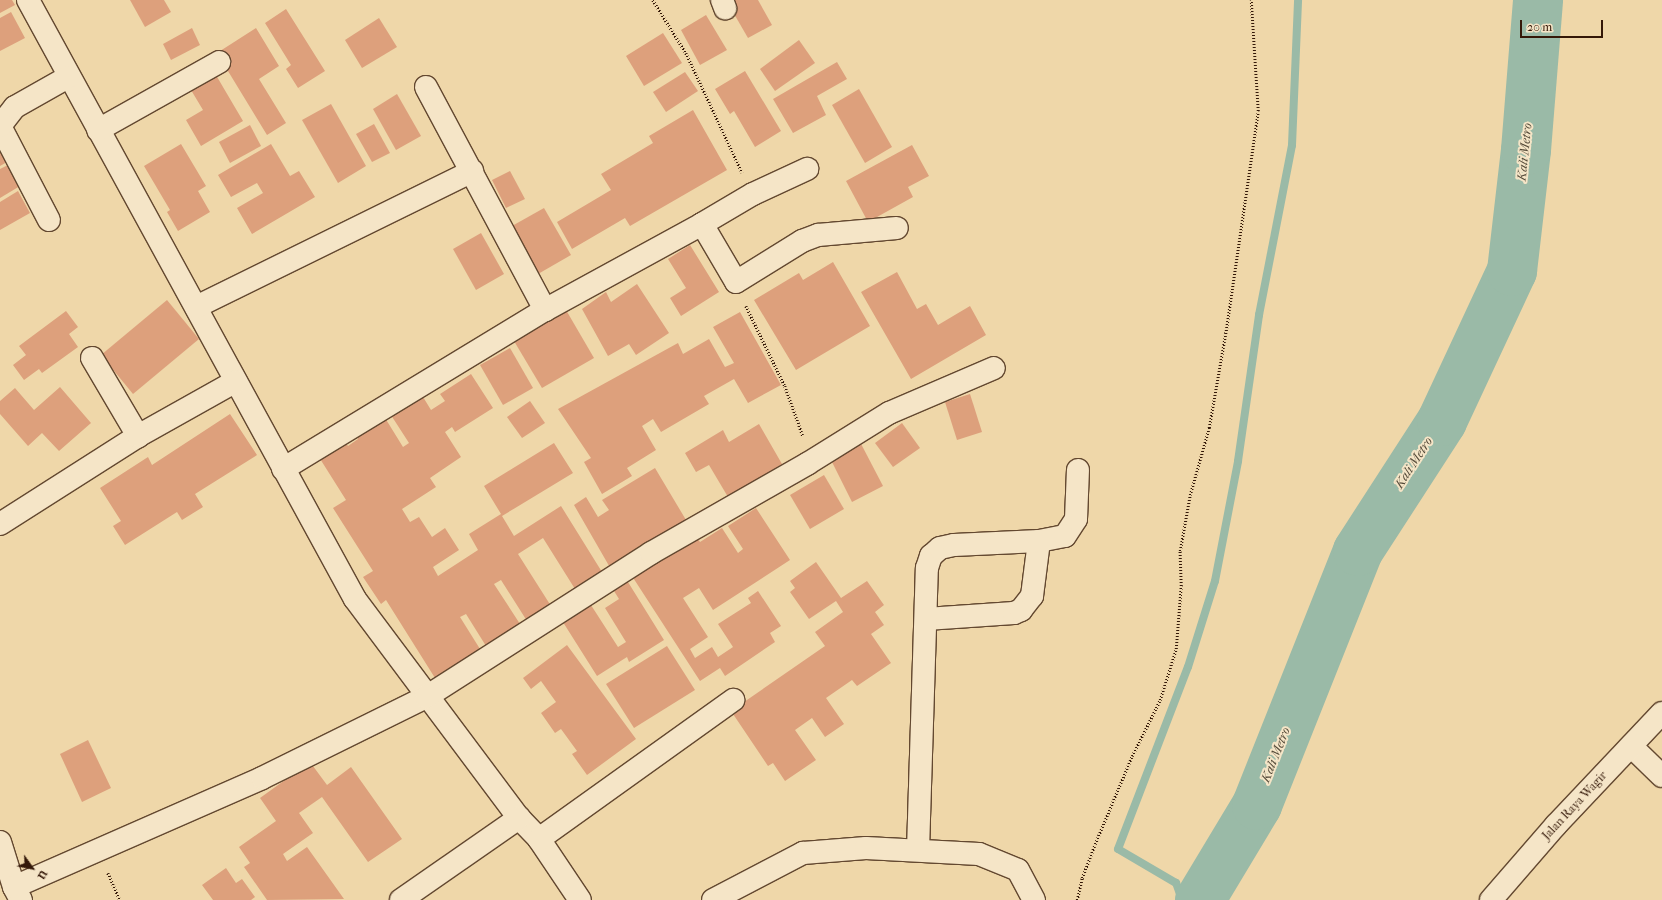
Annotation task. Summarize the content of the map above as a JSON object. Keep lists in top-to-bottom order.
{
  "streets": {
    "street": ["Jalan Raya Wagir"]
  },
  "water": ["Kali Metro"],
  "scale_bar": "20 m",
  "north": "bottom right"
}
